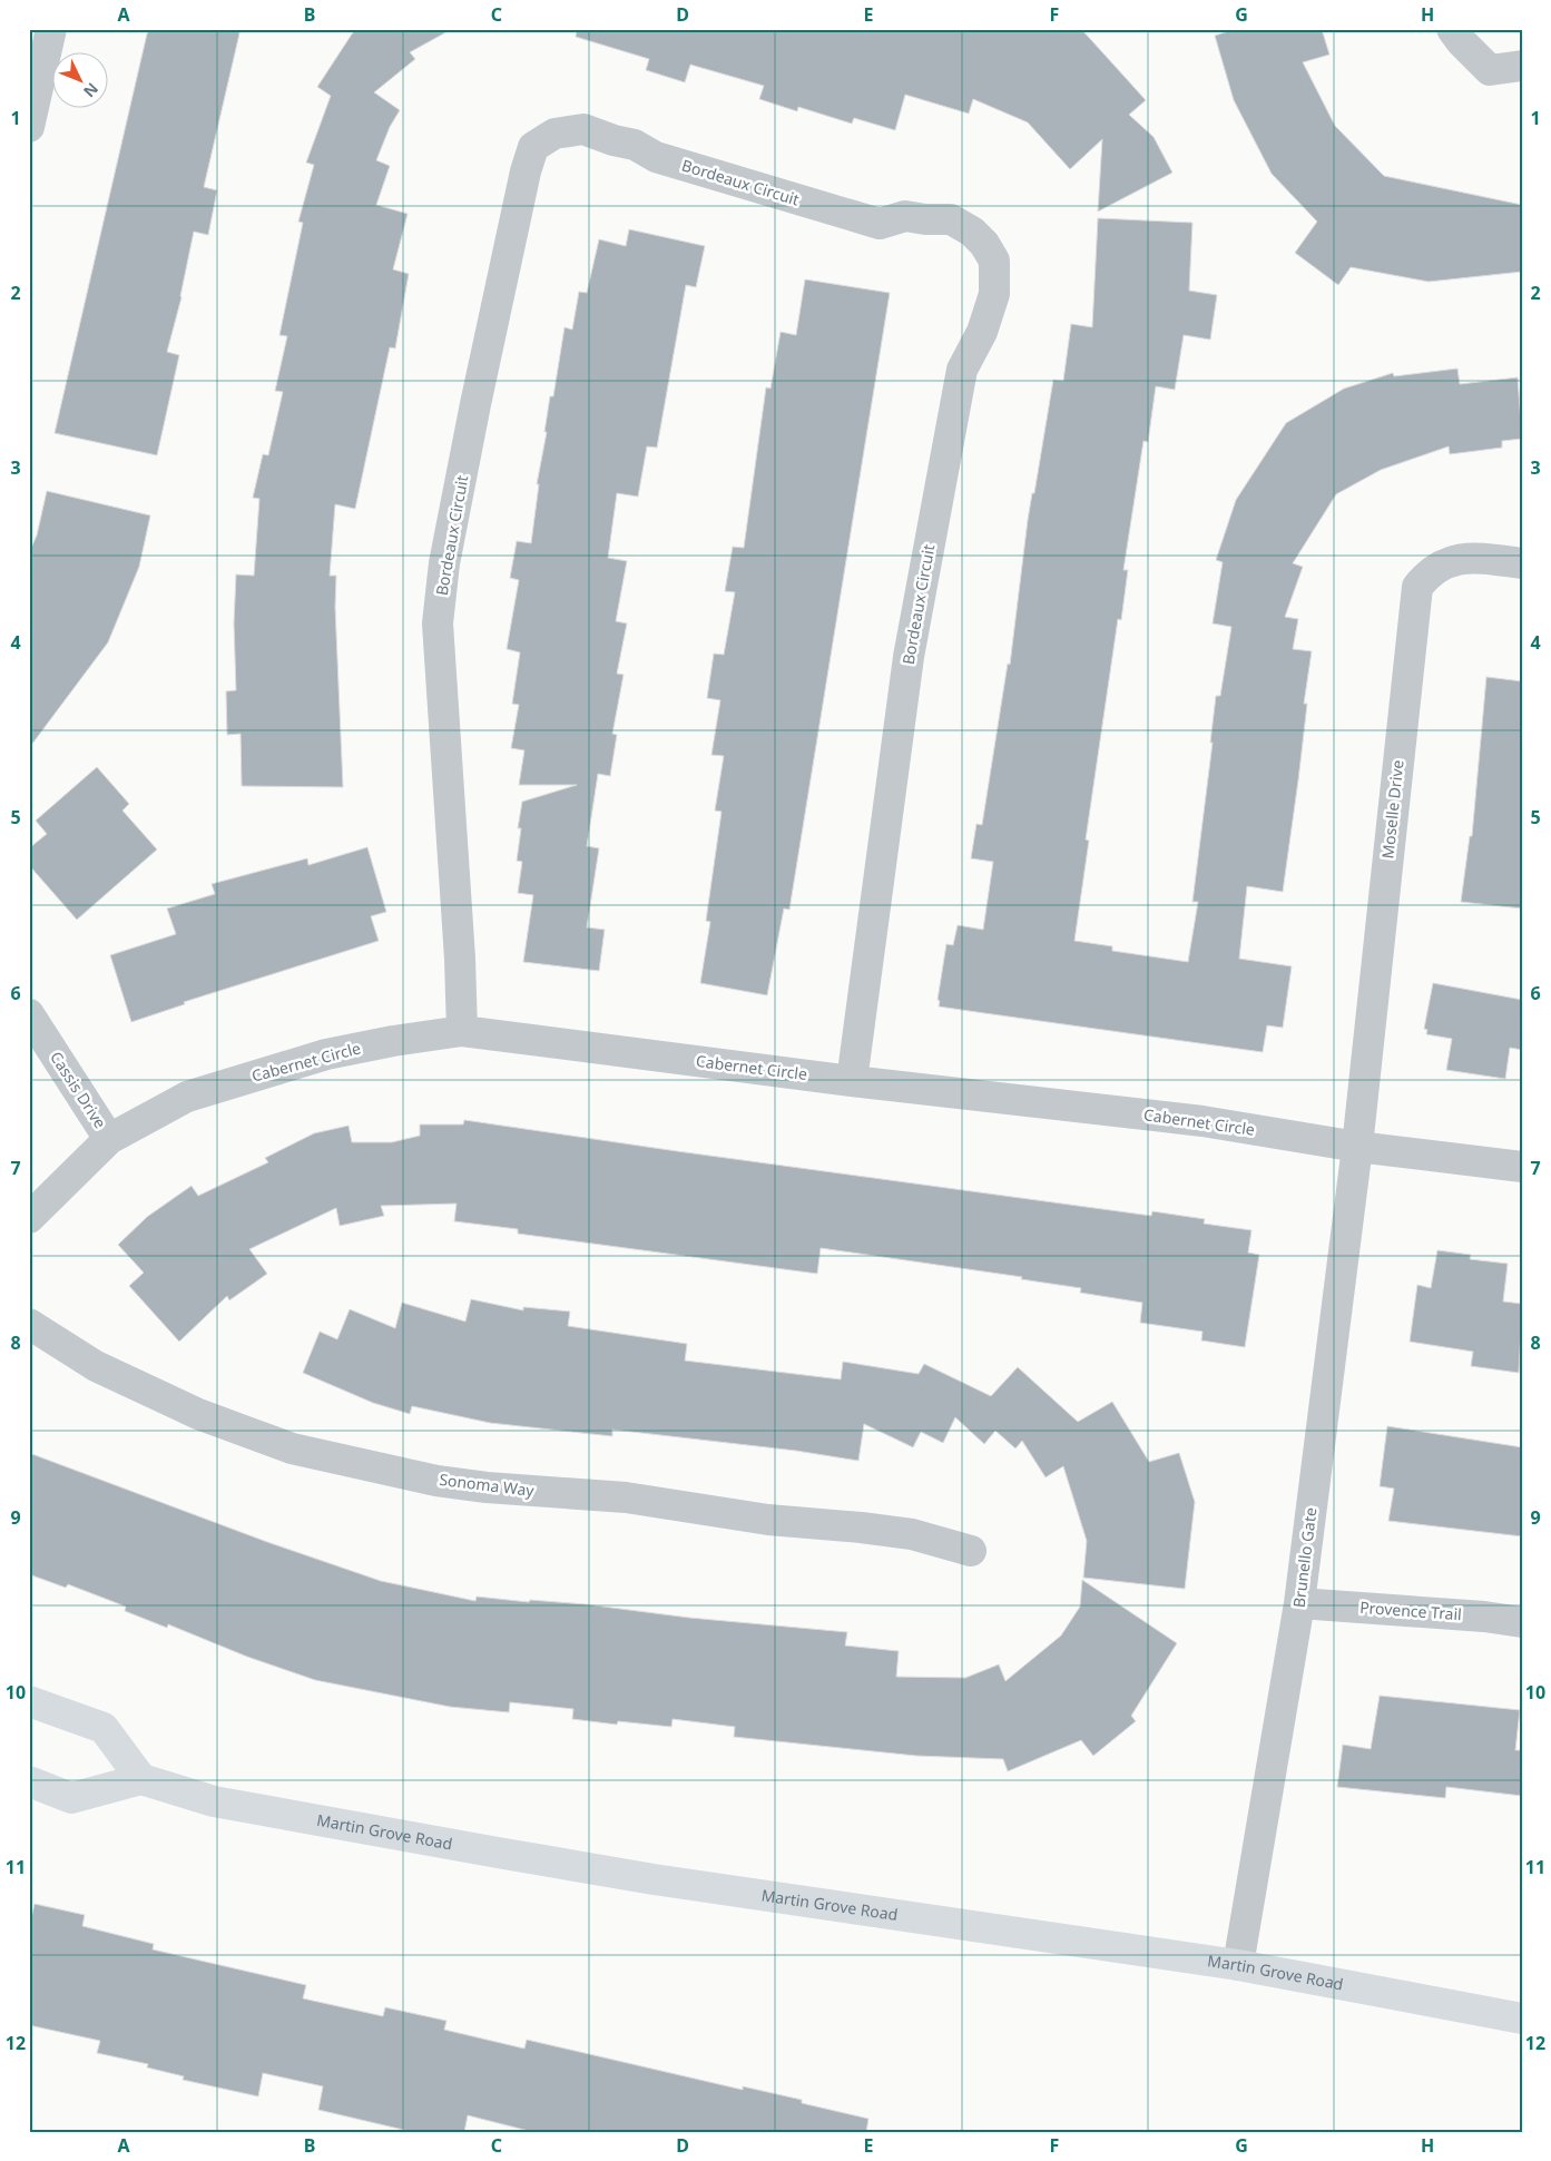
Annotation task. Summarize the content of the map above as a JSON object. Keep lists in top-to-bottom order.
{
  "streets": {
    "main road": ["Martin Grove Road"],
    "street": [
      "Bordeaux Circuit",
      "Moselle Drive",
      "Cabernet Circle",
      "Cassis Drive",
      "Sonoma Way",
      "Brunello Gate",
      "Provence Trail"
    ]
  },
  "crossings": [
    ["Bordeaux Circuit", "Cabernet Circle"],
    ["Moselle Drive", "Cabernet Circle"],
    ["Moselle Drive", "Brunello Gate"],
    ["Cabernet Circle", "Cassis Drive"],
    ["Cabernet Circle", "Brunello Gate"],
    ["Brunello Gate", "Provence Trail"],
    ["Brunello Gate", "Martin Grove Road"]
  ],
  "north": "bottom right",
  "grid": {
    "columns": [
      "A",
      "B",
      "C",
      "D",
      "E",
      "F",
      "G",
      "H"
    ],
    "rows": [
      "1",
      "2",
      "3",
      "4",
      "5",
      "6",
      "7",
      "8",
      "9",
      "10",
      "11",
      "12"
    ]
  }
}
